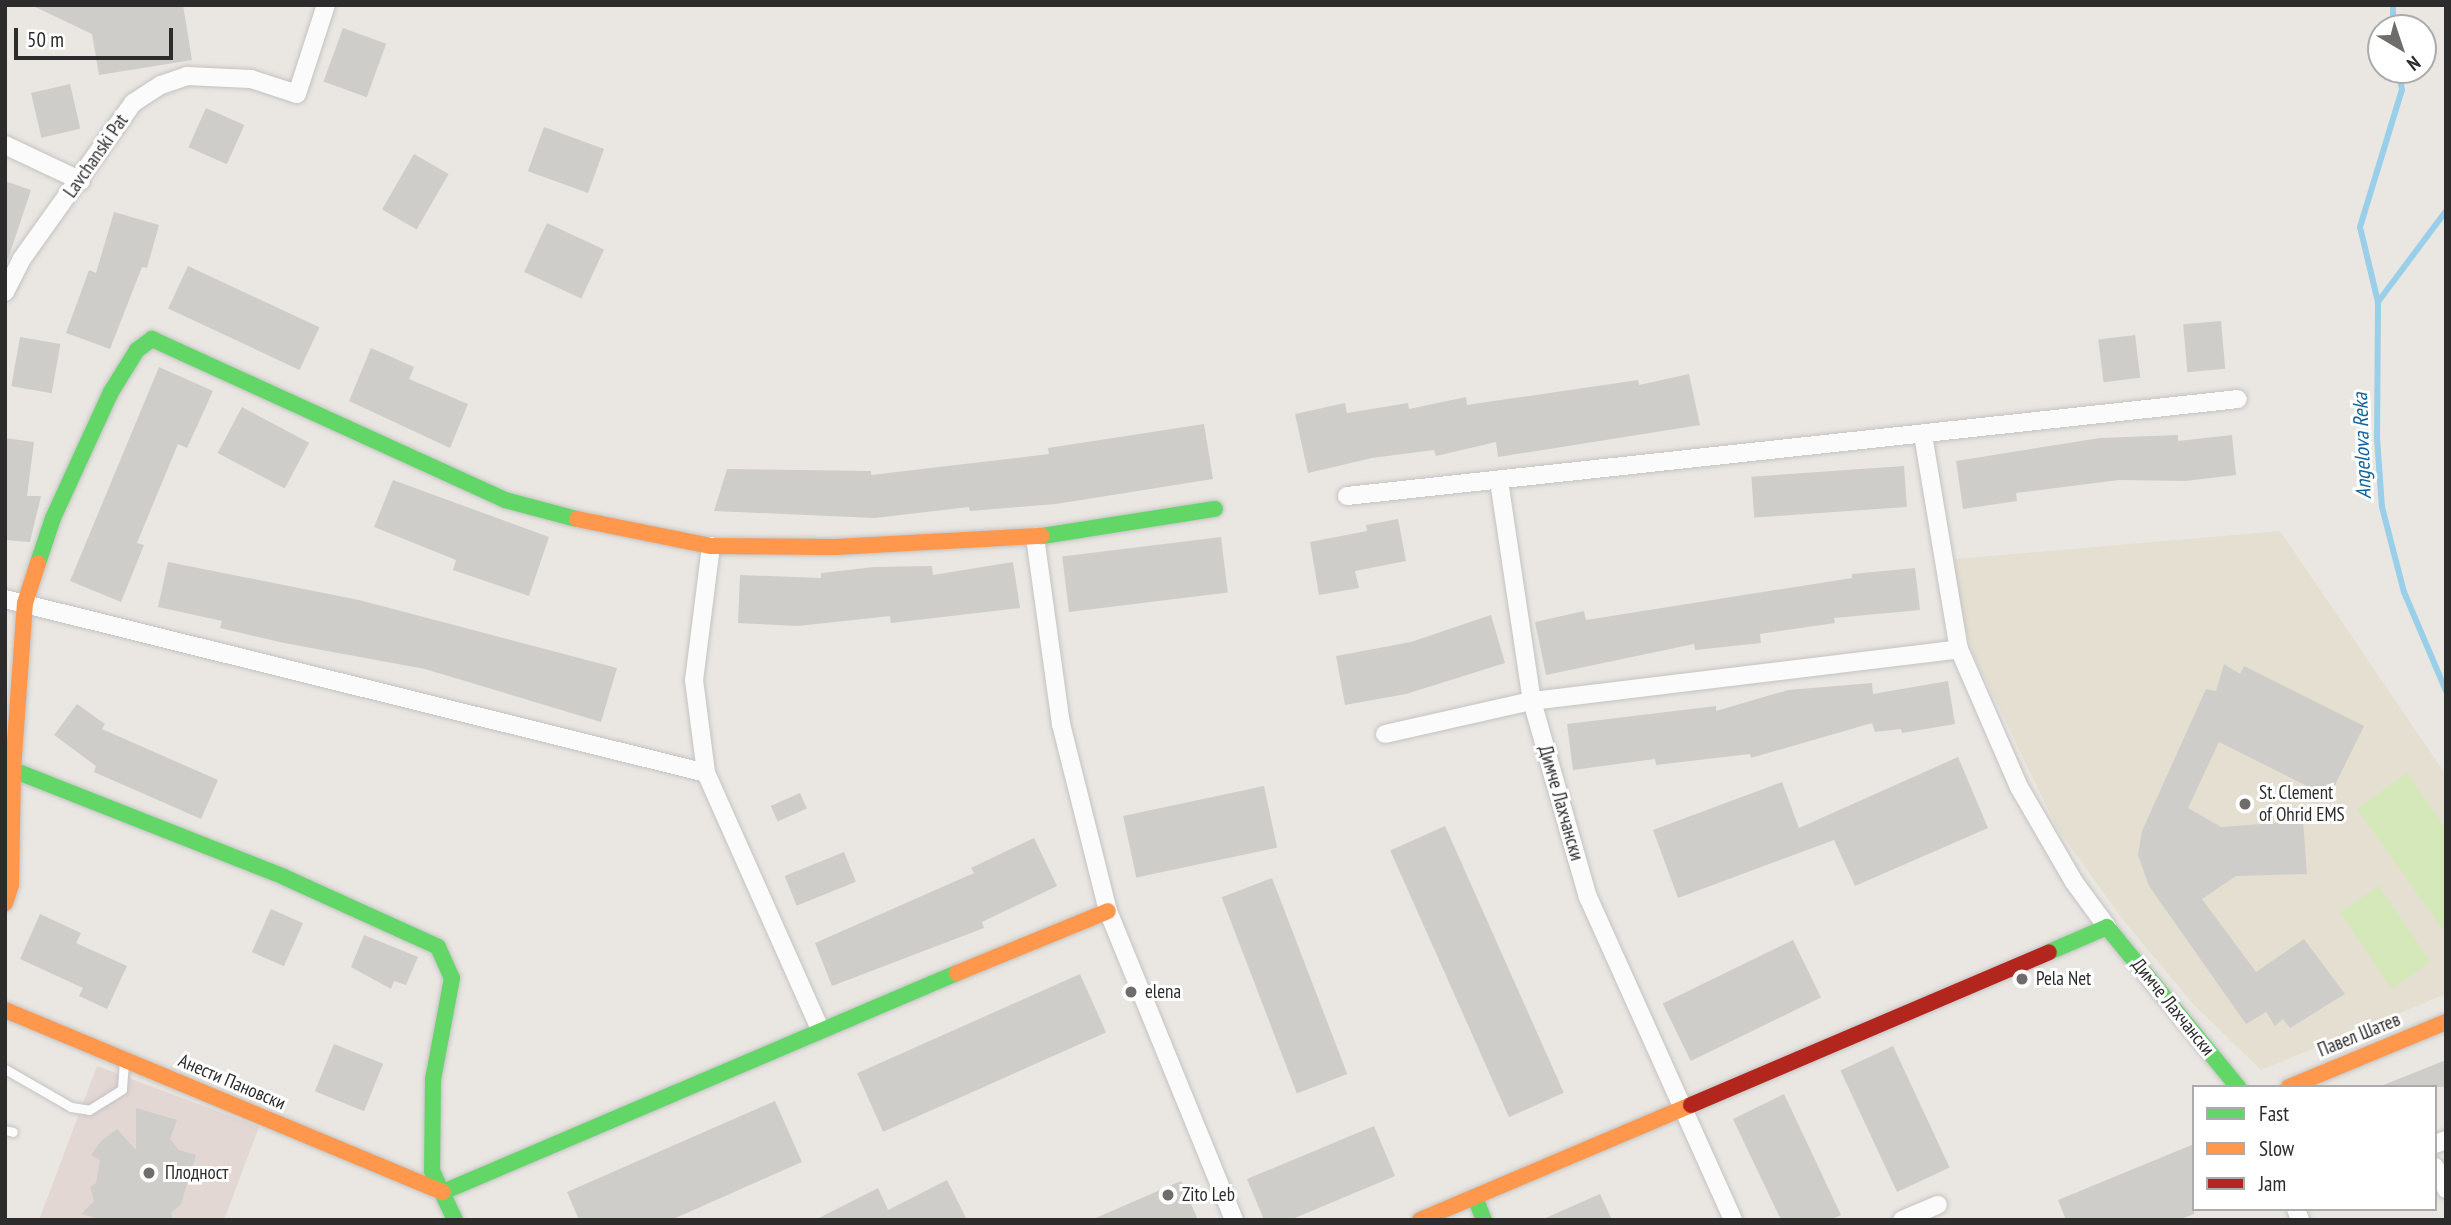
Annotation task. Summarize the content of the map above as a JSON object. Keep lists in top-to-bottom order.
{
  "streets": {
    "street": [
      "Lavchanski Pat",
      "Димче Лахчански",
      "Павел Шатев",
      "Анести Пановски"
    ]
  },
  "water": ["Angelova Reka"],
  "places": [
    "St. Clement of Ohrid EMS",
    "Pela Net",
    "elena",
    "Плодност",
    "Zito Leb"
  ],
  "legend": ["Fast", "Slow", "Jam"],
  "scale_bar": "50 m",
  "north": "bottom right"
}
